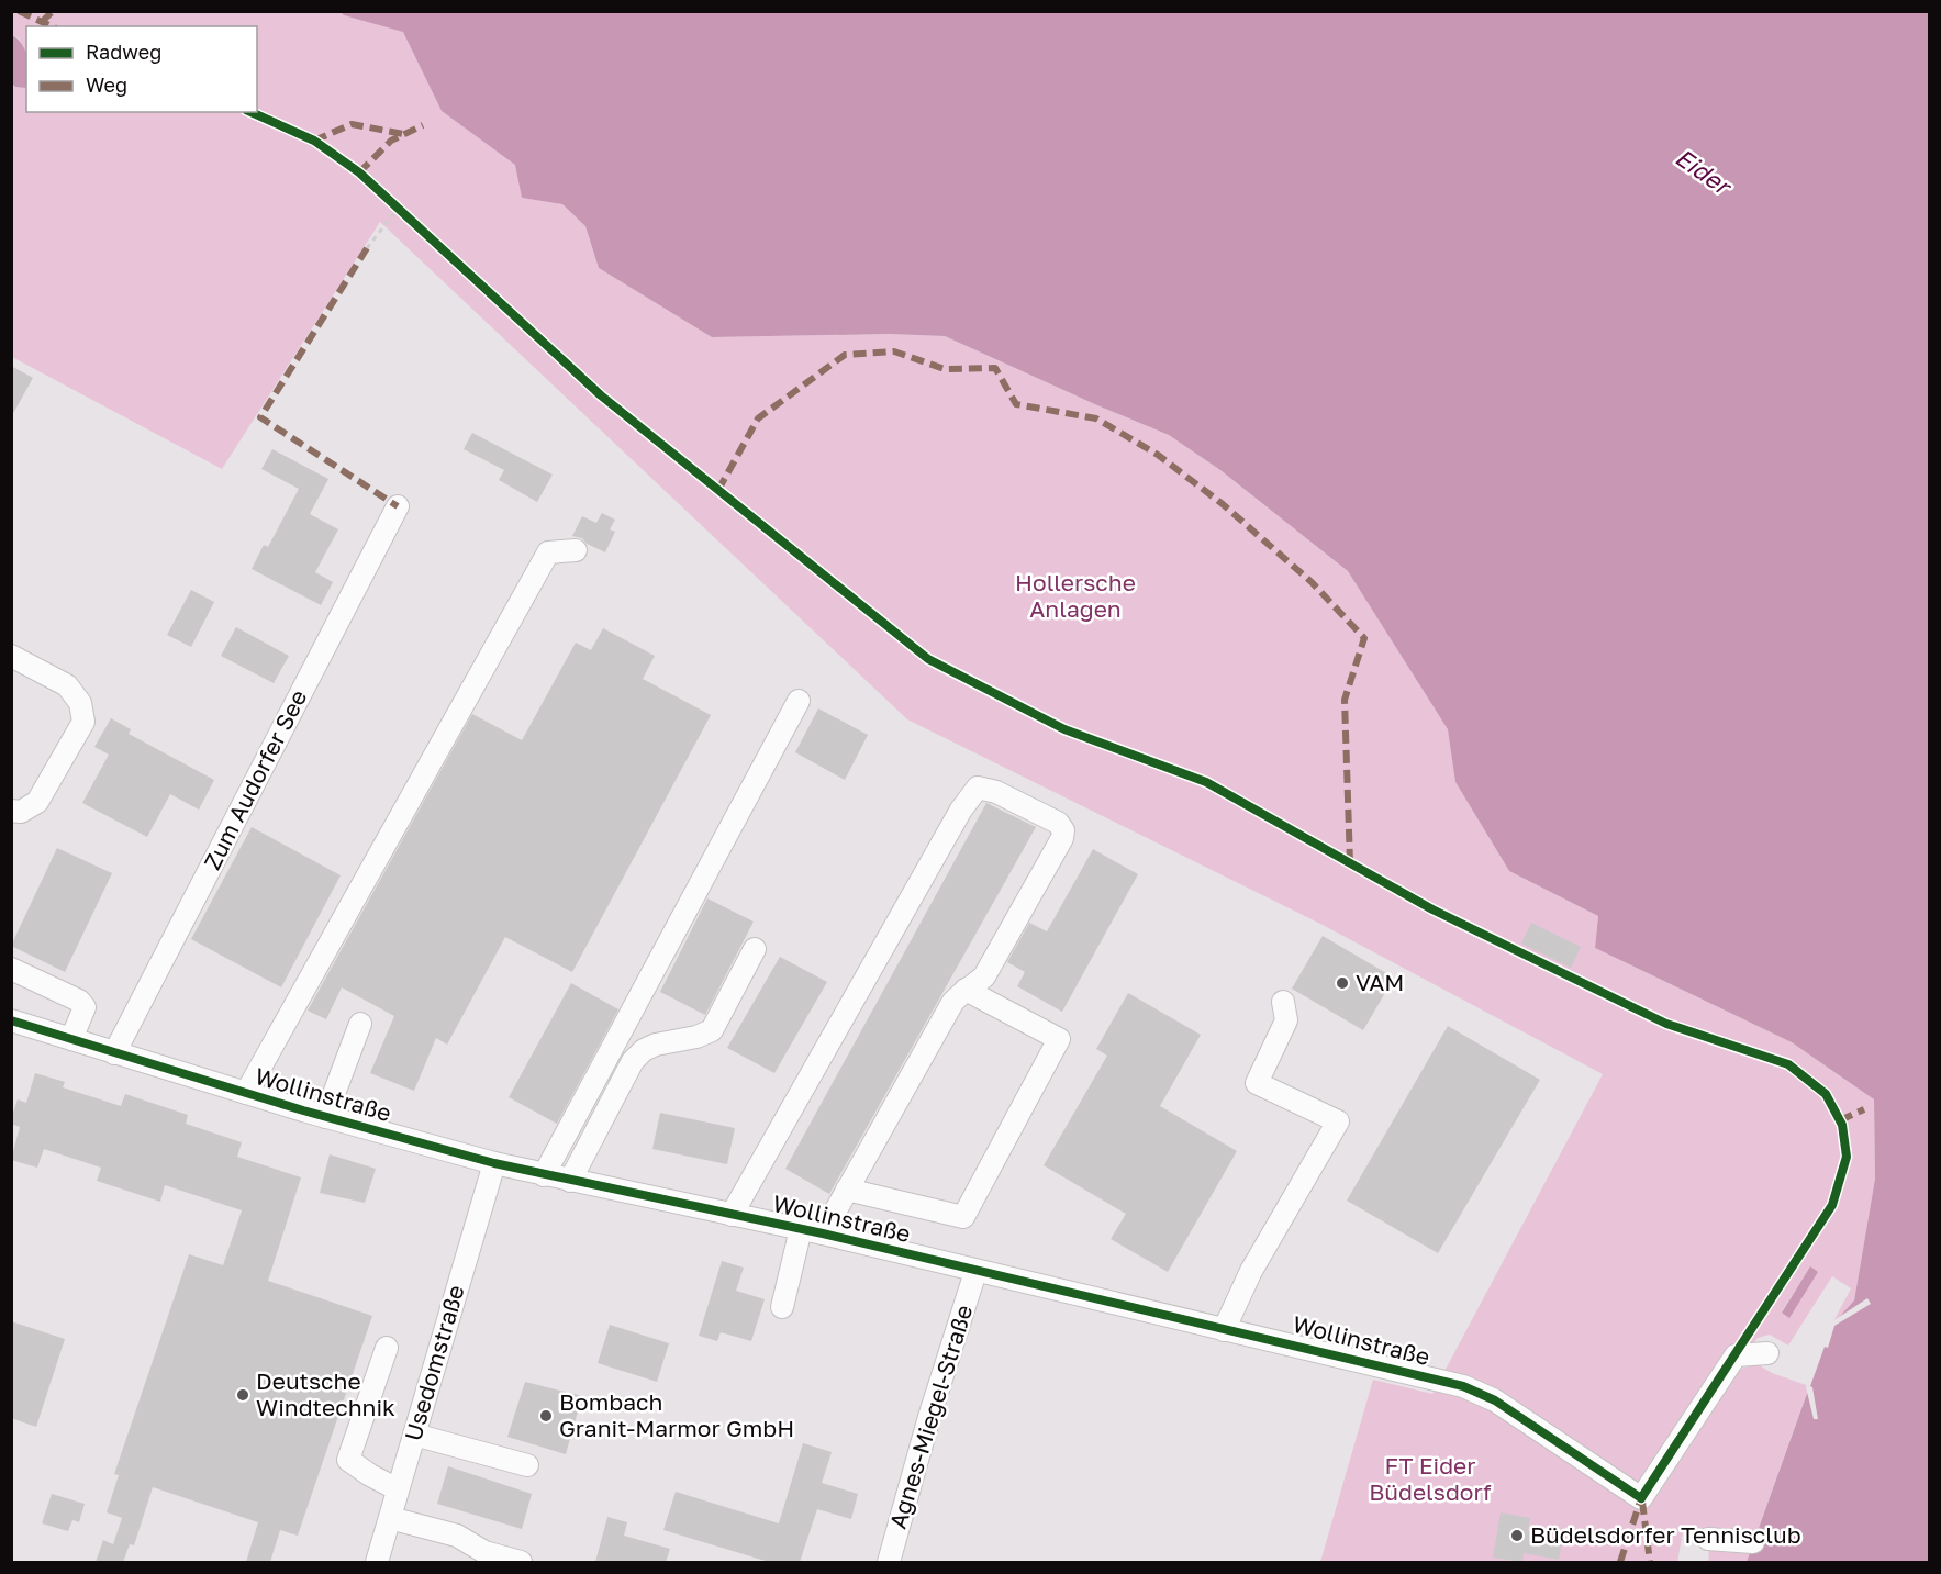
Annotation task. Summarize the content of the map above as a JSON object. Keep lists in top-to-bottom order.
{
  "streets": {
    "street": [
      "Zum Audorfer See",
      "Wollinstraße",
      "Usedomstraße",
      "Agnes-Miegel-Straße"
    ]
  },
  "crossings": [
    ["Zum Audorfer See", "Wollinstraße"],
    ["Wollinstraße", "Usedomstraße"],
    ["Wollinstraße", "Agnes-Miegel-Straße"]
  ],
  "water": ["Eider"],
  "parks": ["Hollersche Anlagen", "FT Eider Büdelsdorf"],
  "places": [
    "VAM",
    "Deutsche Windtechnik",
    "Bombach Granit-Marmor GmbH",
    "Büdelsdorfer Tennisclub"
  ],
  "legend": ["Radweg", "Weg"]
}
